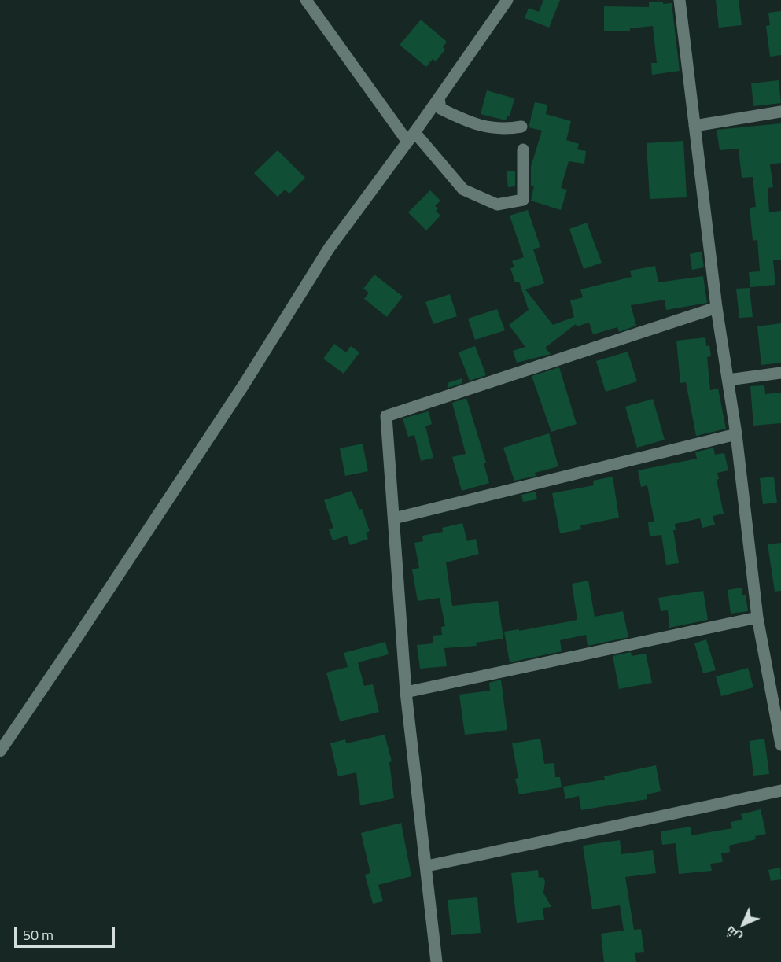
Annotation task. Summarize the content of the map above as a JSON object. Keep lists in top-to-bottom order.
{
  "scale_bar": "50 m",
  "north": "bottom left"
}
